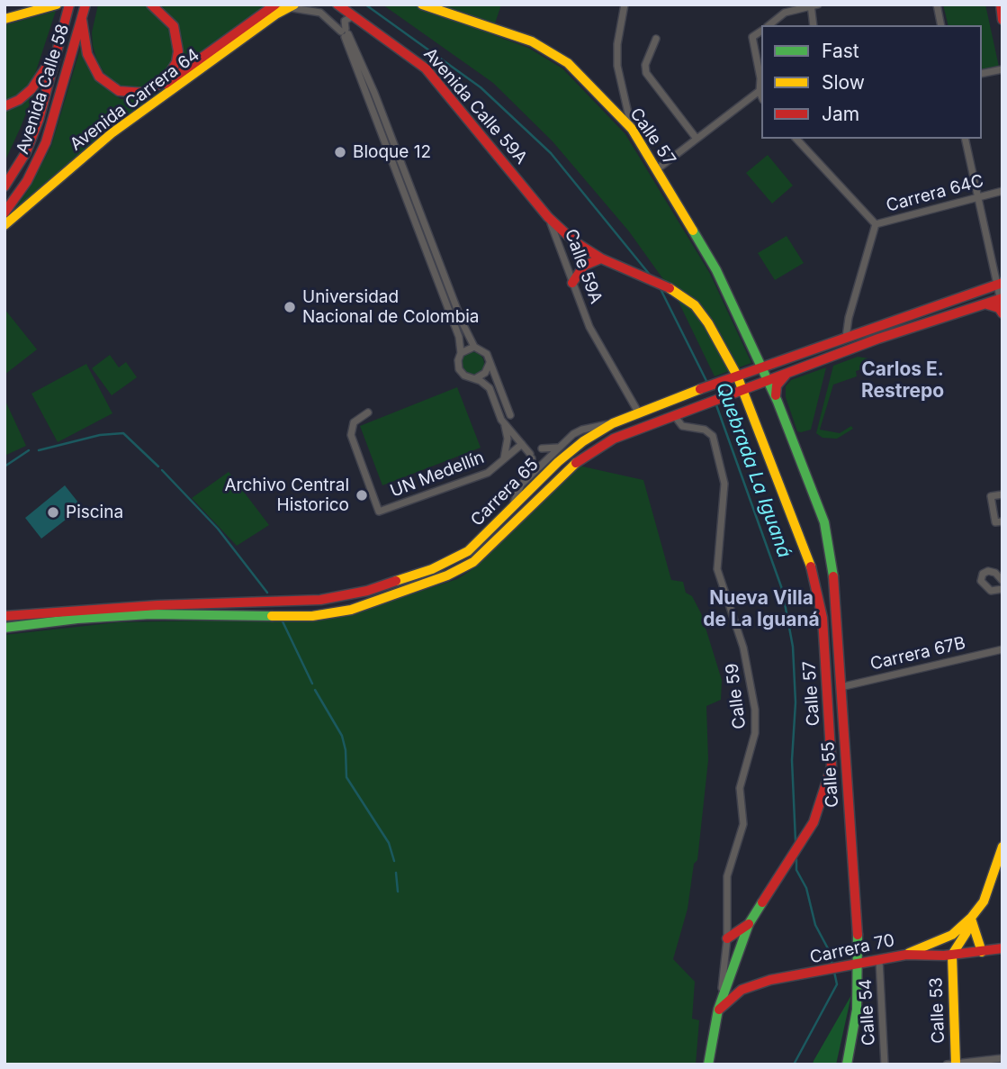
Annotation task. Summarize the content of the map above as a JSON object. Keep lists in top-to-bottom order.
{
  "streets": {
    "main road": [
      "Avenida Calle 58",
      "Avenida Carrera 64",
      "Avenida Calle 59A",
      "Calle 57",
      "Calle 59A",
      "Carrera 65",
      "Calle 55",
      "Carrera 70",
      "Calle 53"
    ],
    "street": [
      "Carrera 64C",
      "UN Medellín",
      "Carrera 67B",
      "Calle 59",
      "Calle 54"
    ]
  },
  "crossings": [
    ["Avenida Calle 59A", "Calle 59A"],
    ["Calle 57", "Calle 59A"],
    ["Calle 57", "Carrera 65"],
    ["Calle 57", "Calle 59"],
    ["Calle 57", "Calle 55"],
    ["Calle 57", "Carrera 70"],
    ["Calle 59A", "Carrera 65"],
    ["Carrera 65", "Calle 59"],
    ["Carrera 65", "Calle 55"],
    ["Carrera 67B", "Calle 55"],
    ["Calle 59", "Carrera 70"],
    ["Calle 55", "Carrera 70"],
    ["Carrera 70", "Calle 53"],
    ["Carrera 70", "Calle 54"]
  ],
  "districts": ["Carlos E. Restrepo", "Nueva Villa de La Iguaná"],
  "water": ["Quebrada La Iguaná"],
  "places": [
    "Bloque 12",
    "Universidad Nacional de Colombia",
    "Archivo Central Historico",
    "Piscina"
  ],
  "legend": ["Fast", "Slow", "Jam"]
}
